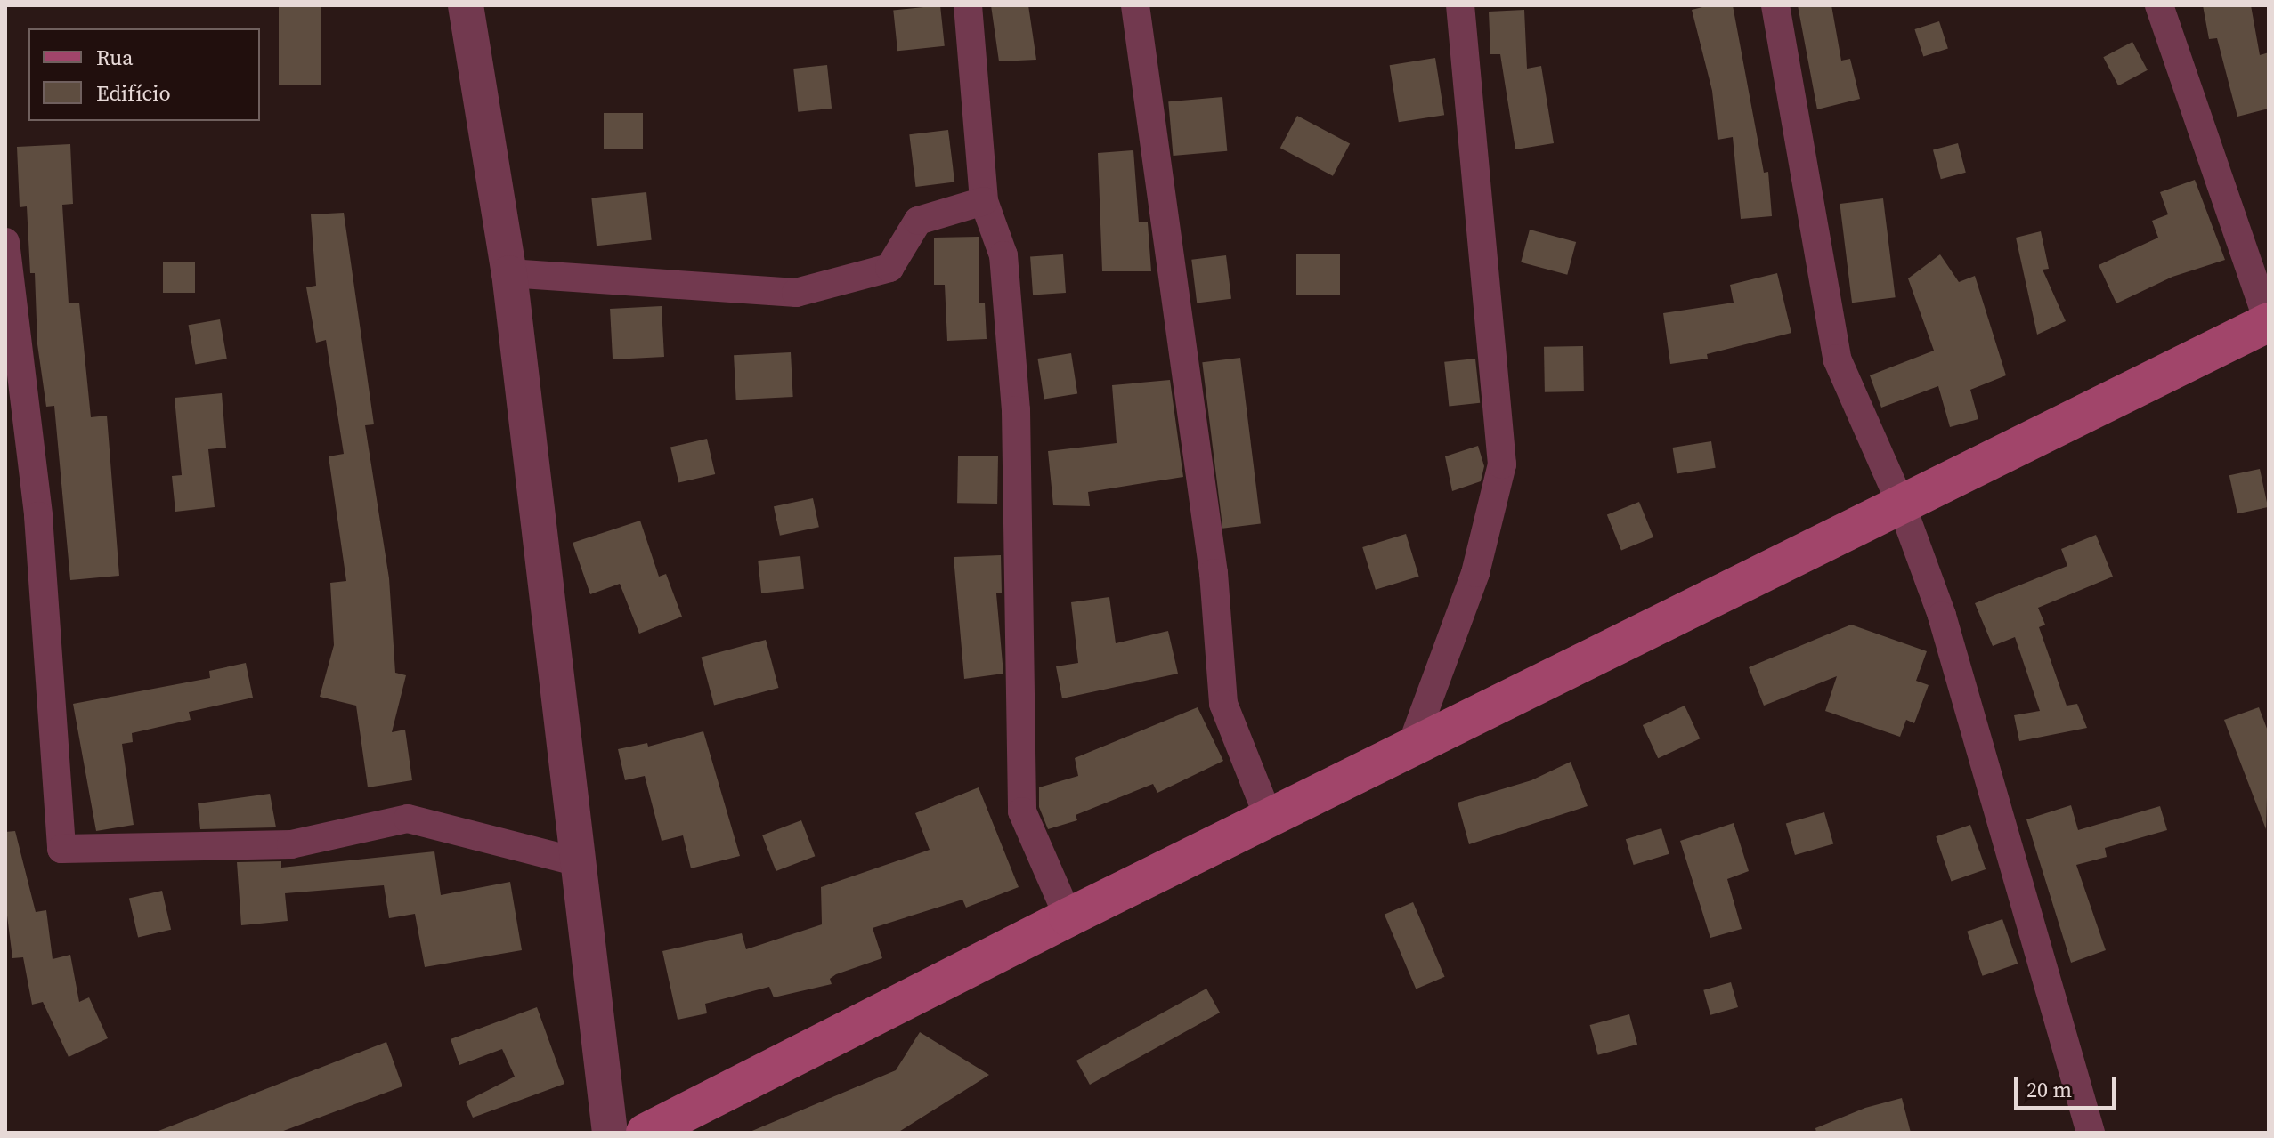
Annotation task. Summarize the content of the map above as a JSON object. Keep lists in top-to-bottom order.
{
  "legend": ["Rua", "Edifício"],
  "scale_bar": "20 m"
}
